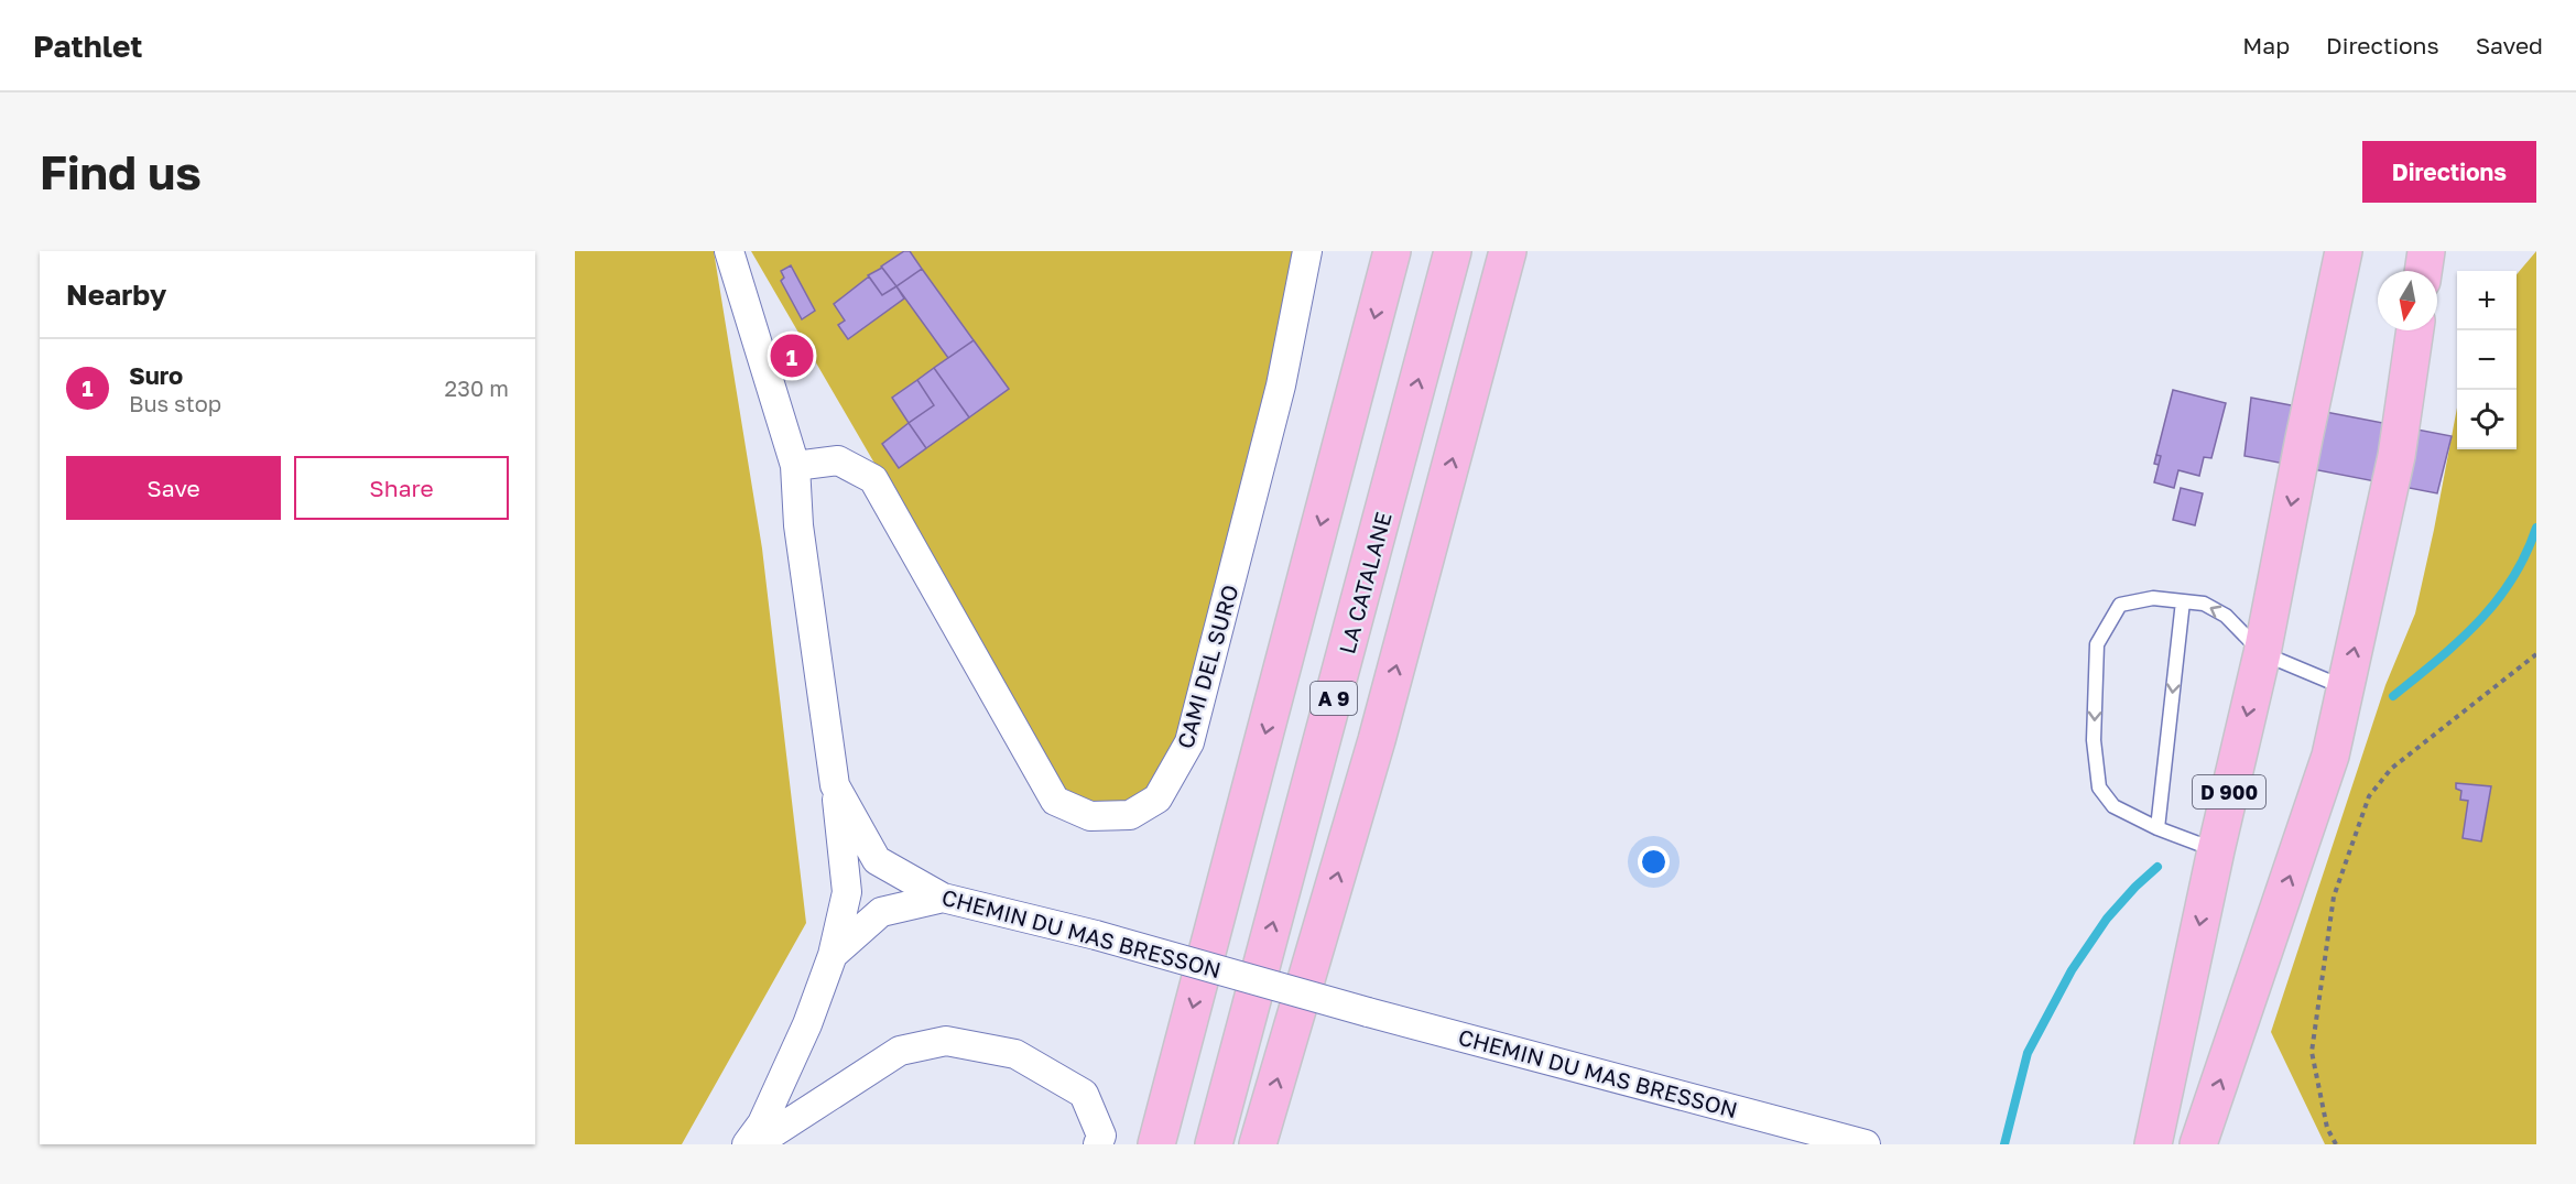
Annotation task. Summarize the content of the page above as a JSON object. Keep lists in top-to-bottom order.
{
  "streets": {
    "highway": ["LA CATALANE", "A 9", "D 900"],
    "street": ["CAMI DEL SURO", "CHEMIN DU MAS BRESSON"]
  },
  "crossings": [
    ["CAMI DEL SURO", "CHEMIN DU MAS BRESSON"]
  ],
  "north": "bottom",
  "page": {
    "header": "Pathlet",
    "nav": ["Map", "Directions", "Saved"],
    "buttons": [
      "Directions",
      ["Save", "Share"]
    ],
    "title": "Find us",
    "heading": "Nearby",
    "map_buttons": ["+", "−"],
    "pins": "1",
    "list": [
      {
        "mark": "1",
        "name": "Suro",
        "note": "Bus stop",
        "value": "230 m"
      }
    ]
  }
}
